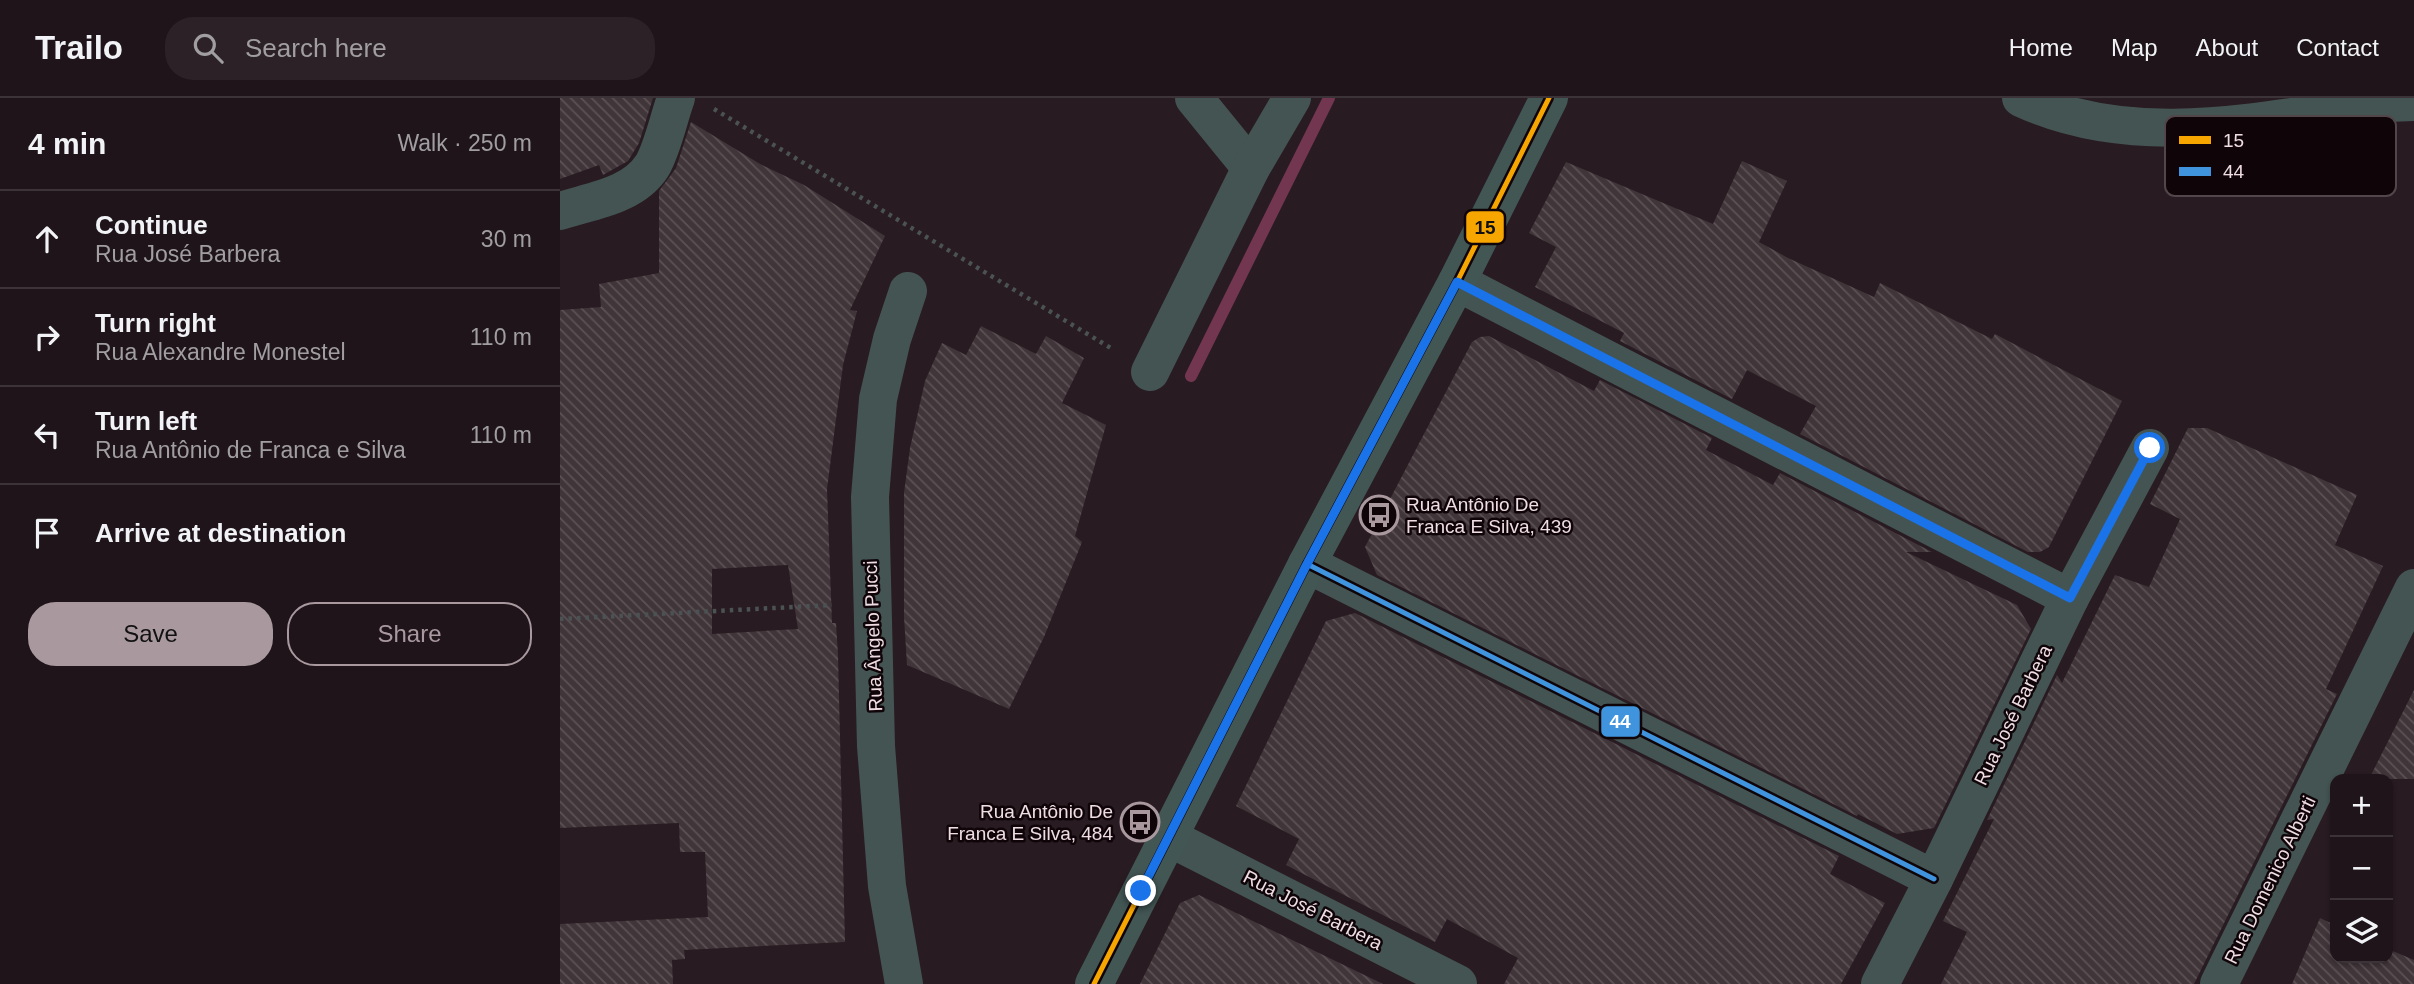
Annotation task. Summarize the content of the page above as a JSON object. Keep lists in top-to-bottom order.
{
  "streets": {
    "street": ["Rua Ângelo Pucci", "Rua José Barbera", "Rua Domenico Alberti"]
  },
  "places": {
    "bus stop": ["Rua Antônio De Franca E Silva, 439", "Rua Antônio De Franca E Silva, 484"]
  },
  "lines": ["transit line 15", "transit line 44"],
  "legend": ["15", "44"],
  "page": {
    "header": "Trailo",
    "search": "Search here",
    "nav": [
      "Home",
      "Map",
      "About",
      "Contact"
    ],
    "heading": ["4 min", "Walk · 250 m"],
    "list": [
      ["Continue", "Rua José Barbera", "30 m"],
      ["Turn right", "Rua Alexandre Monestel", "110 m"],
      ["Turn left", "Rua Antônio de Franca e Silva", "110 m"],
      "Arrive at destination"
    ],
    "buttons": ["Save", "Share"],
    "map_buttons": ["+", "−"]
  }
}
